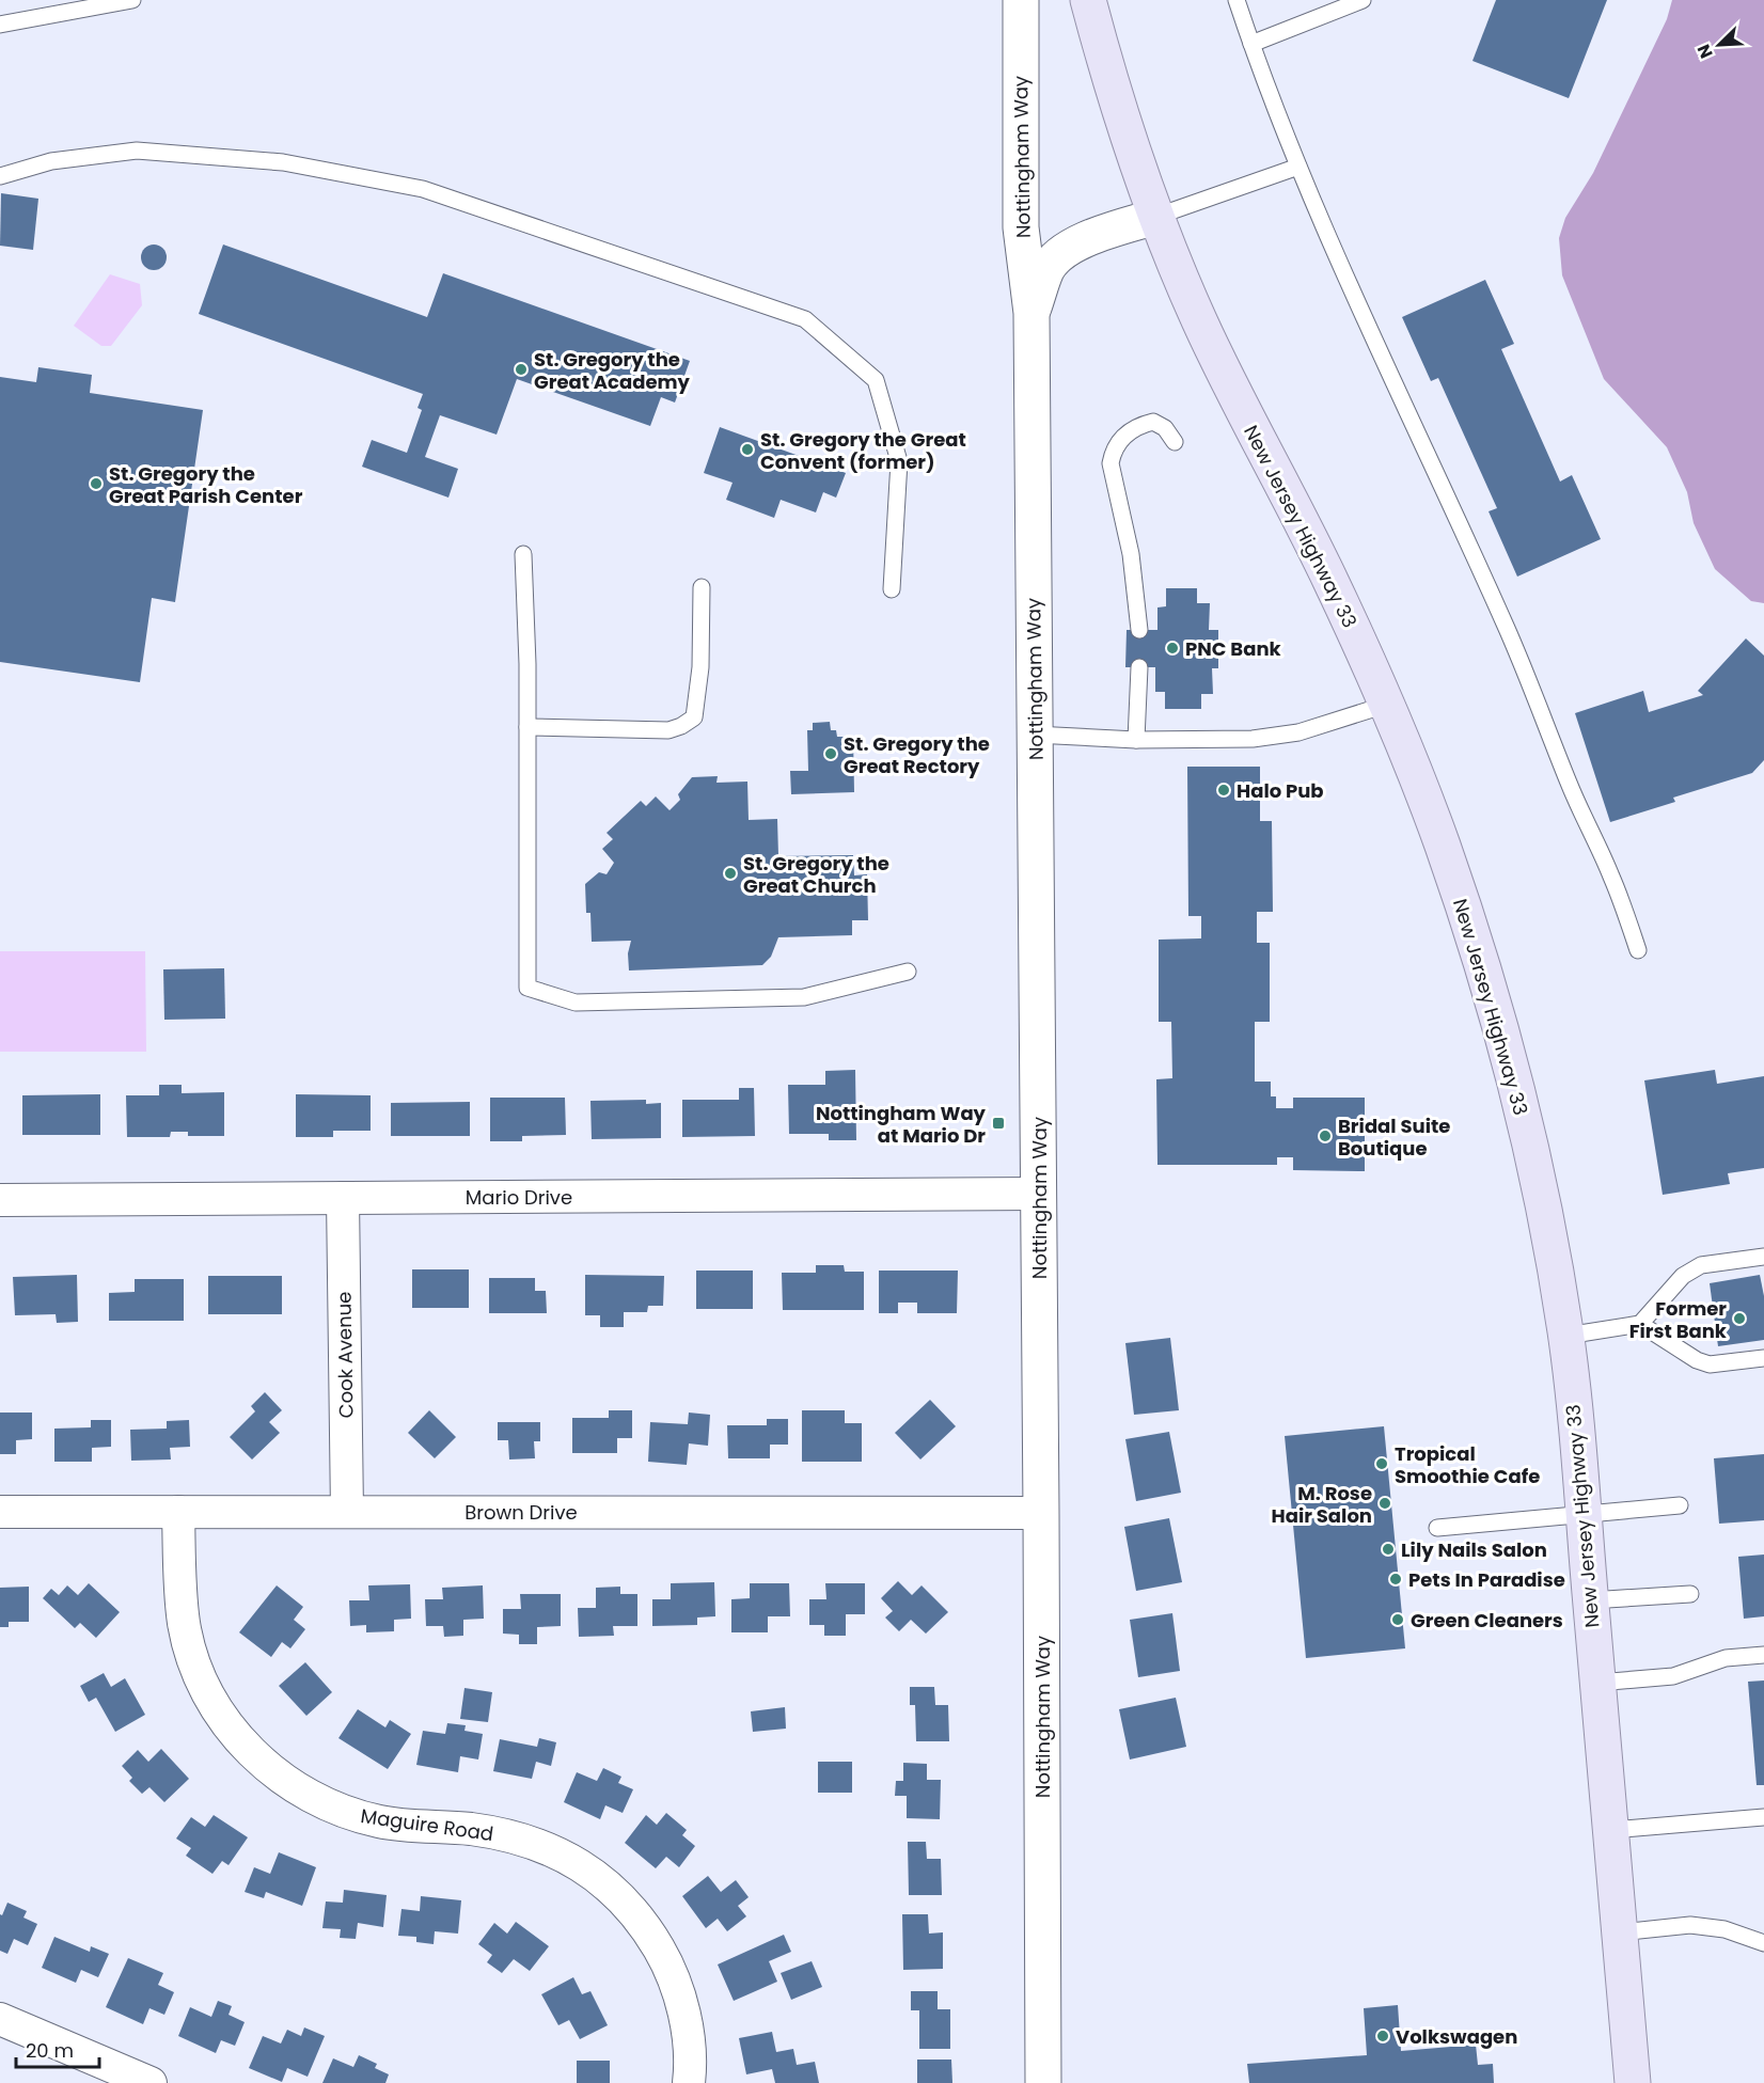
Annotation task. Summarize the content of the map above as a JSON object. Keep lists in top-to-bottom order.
{
  "streets": {
    "main road": ["New Jersey Highway 33"],
    "street": [
      "Nottingham Way",
      "Mario Drive",
      "Cook Avenue",
      "Brown Drive",
      "Maguire Road"
    ]
  },
  "crossings": [
    ["Nottingham Way", "New Jersey Highway 33"],
    ["Nottingham Way", "Mario Drive"],
    ["Nottingham Way", "Brown Drive"],
    ["Mario Drive", "Cook Avenue"],
    ["Cook Avenue", "Brown Drive"],
    ["Brown Drive", "Maguire Road"]
  ],
  "places": {
    "other": [
      "St. Gregory the Great Academy",
      "St. Gregory the Great Convent (former)",
      "St. Gregory the Great Parish Center",
      "PNC Bank",
      "St. Gregory the Great Rectory",
      "Halo Pub",
      "St. Gregory the Great Church",
      "Bridal Suite Boutique",
      "Former First Bank",
      "Tropical Smoothie Cafe",
      "M. Rose Hair Salon",
      "Lily Nails Salon",
      "Pets In Paradise",
      "Green Cleaners",
      "Volkswagen"
    ],
    "transit": ["Nottingham Way at Mario Dr"]
  },
  "scale_bar": "20 m",
  "north": "bottom left"
}
